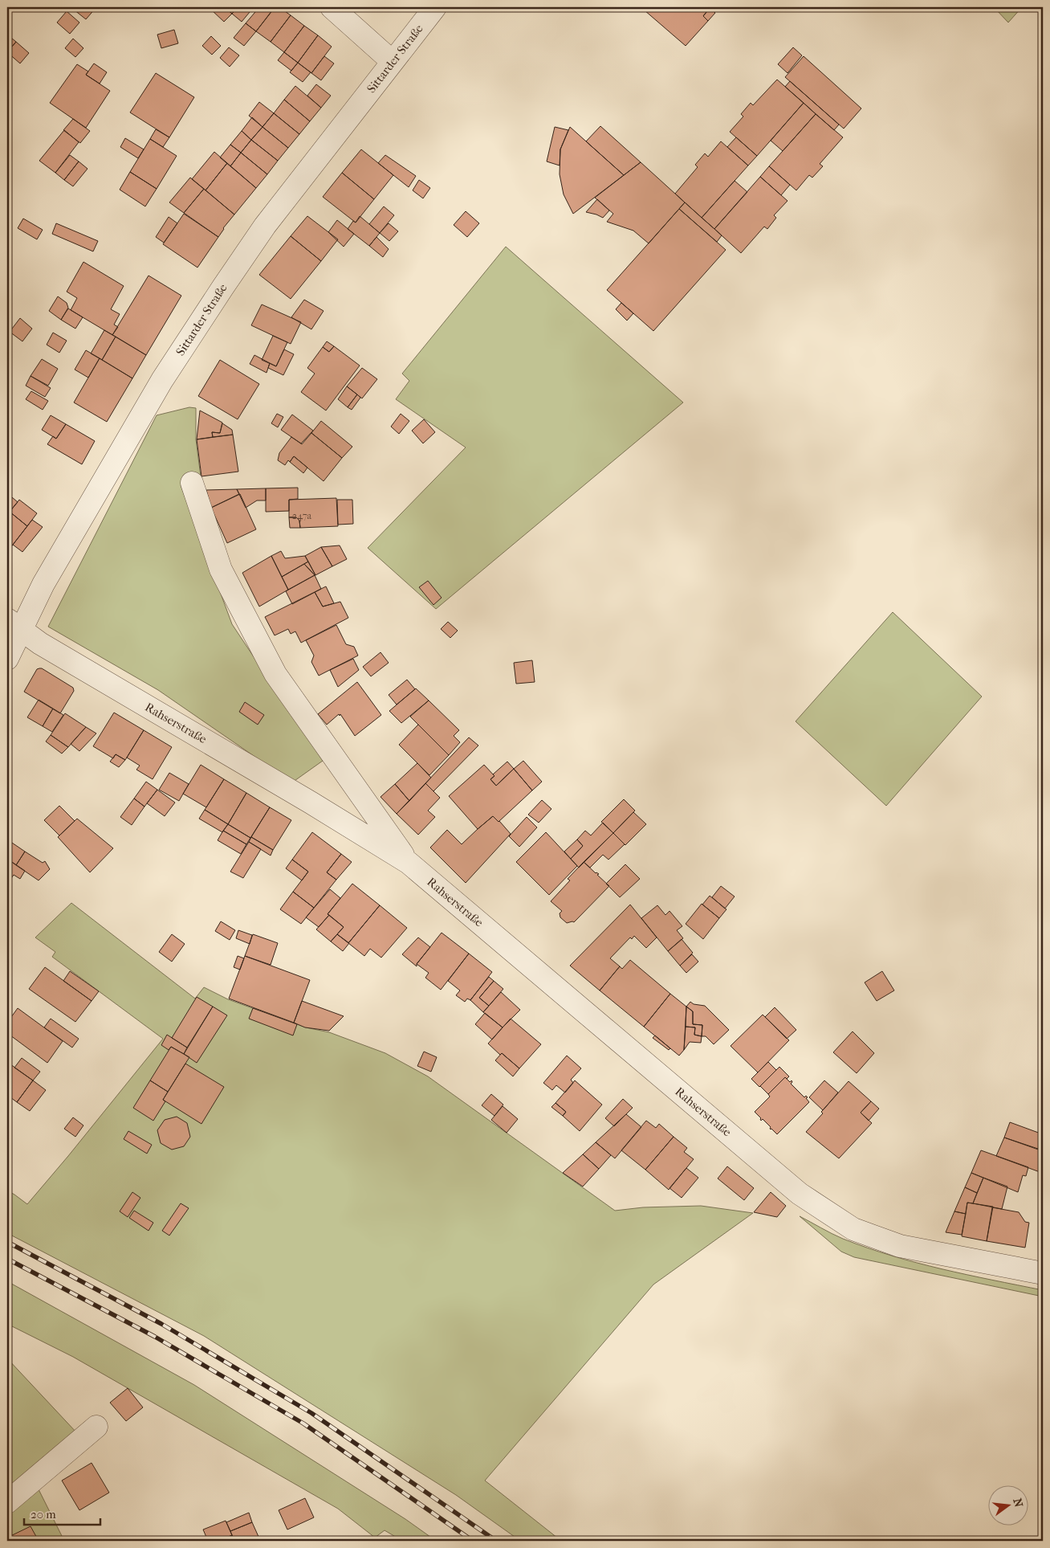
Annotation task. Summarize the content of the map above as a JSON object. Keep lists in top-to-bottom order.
{
  "streets": {
    "street": ["Sittarder Straße", "Rahserstraße"]
  },
  "crossings": [
    ["Sittarder Straße", "Rahserstraße"]
  ],
  "house_numbers": ["247a"],
  "scale_bar": "20 m",
  "north": "right"
}
